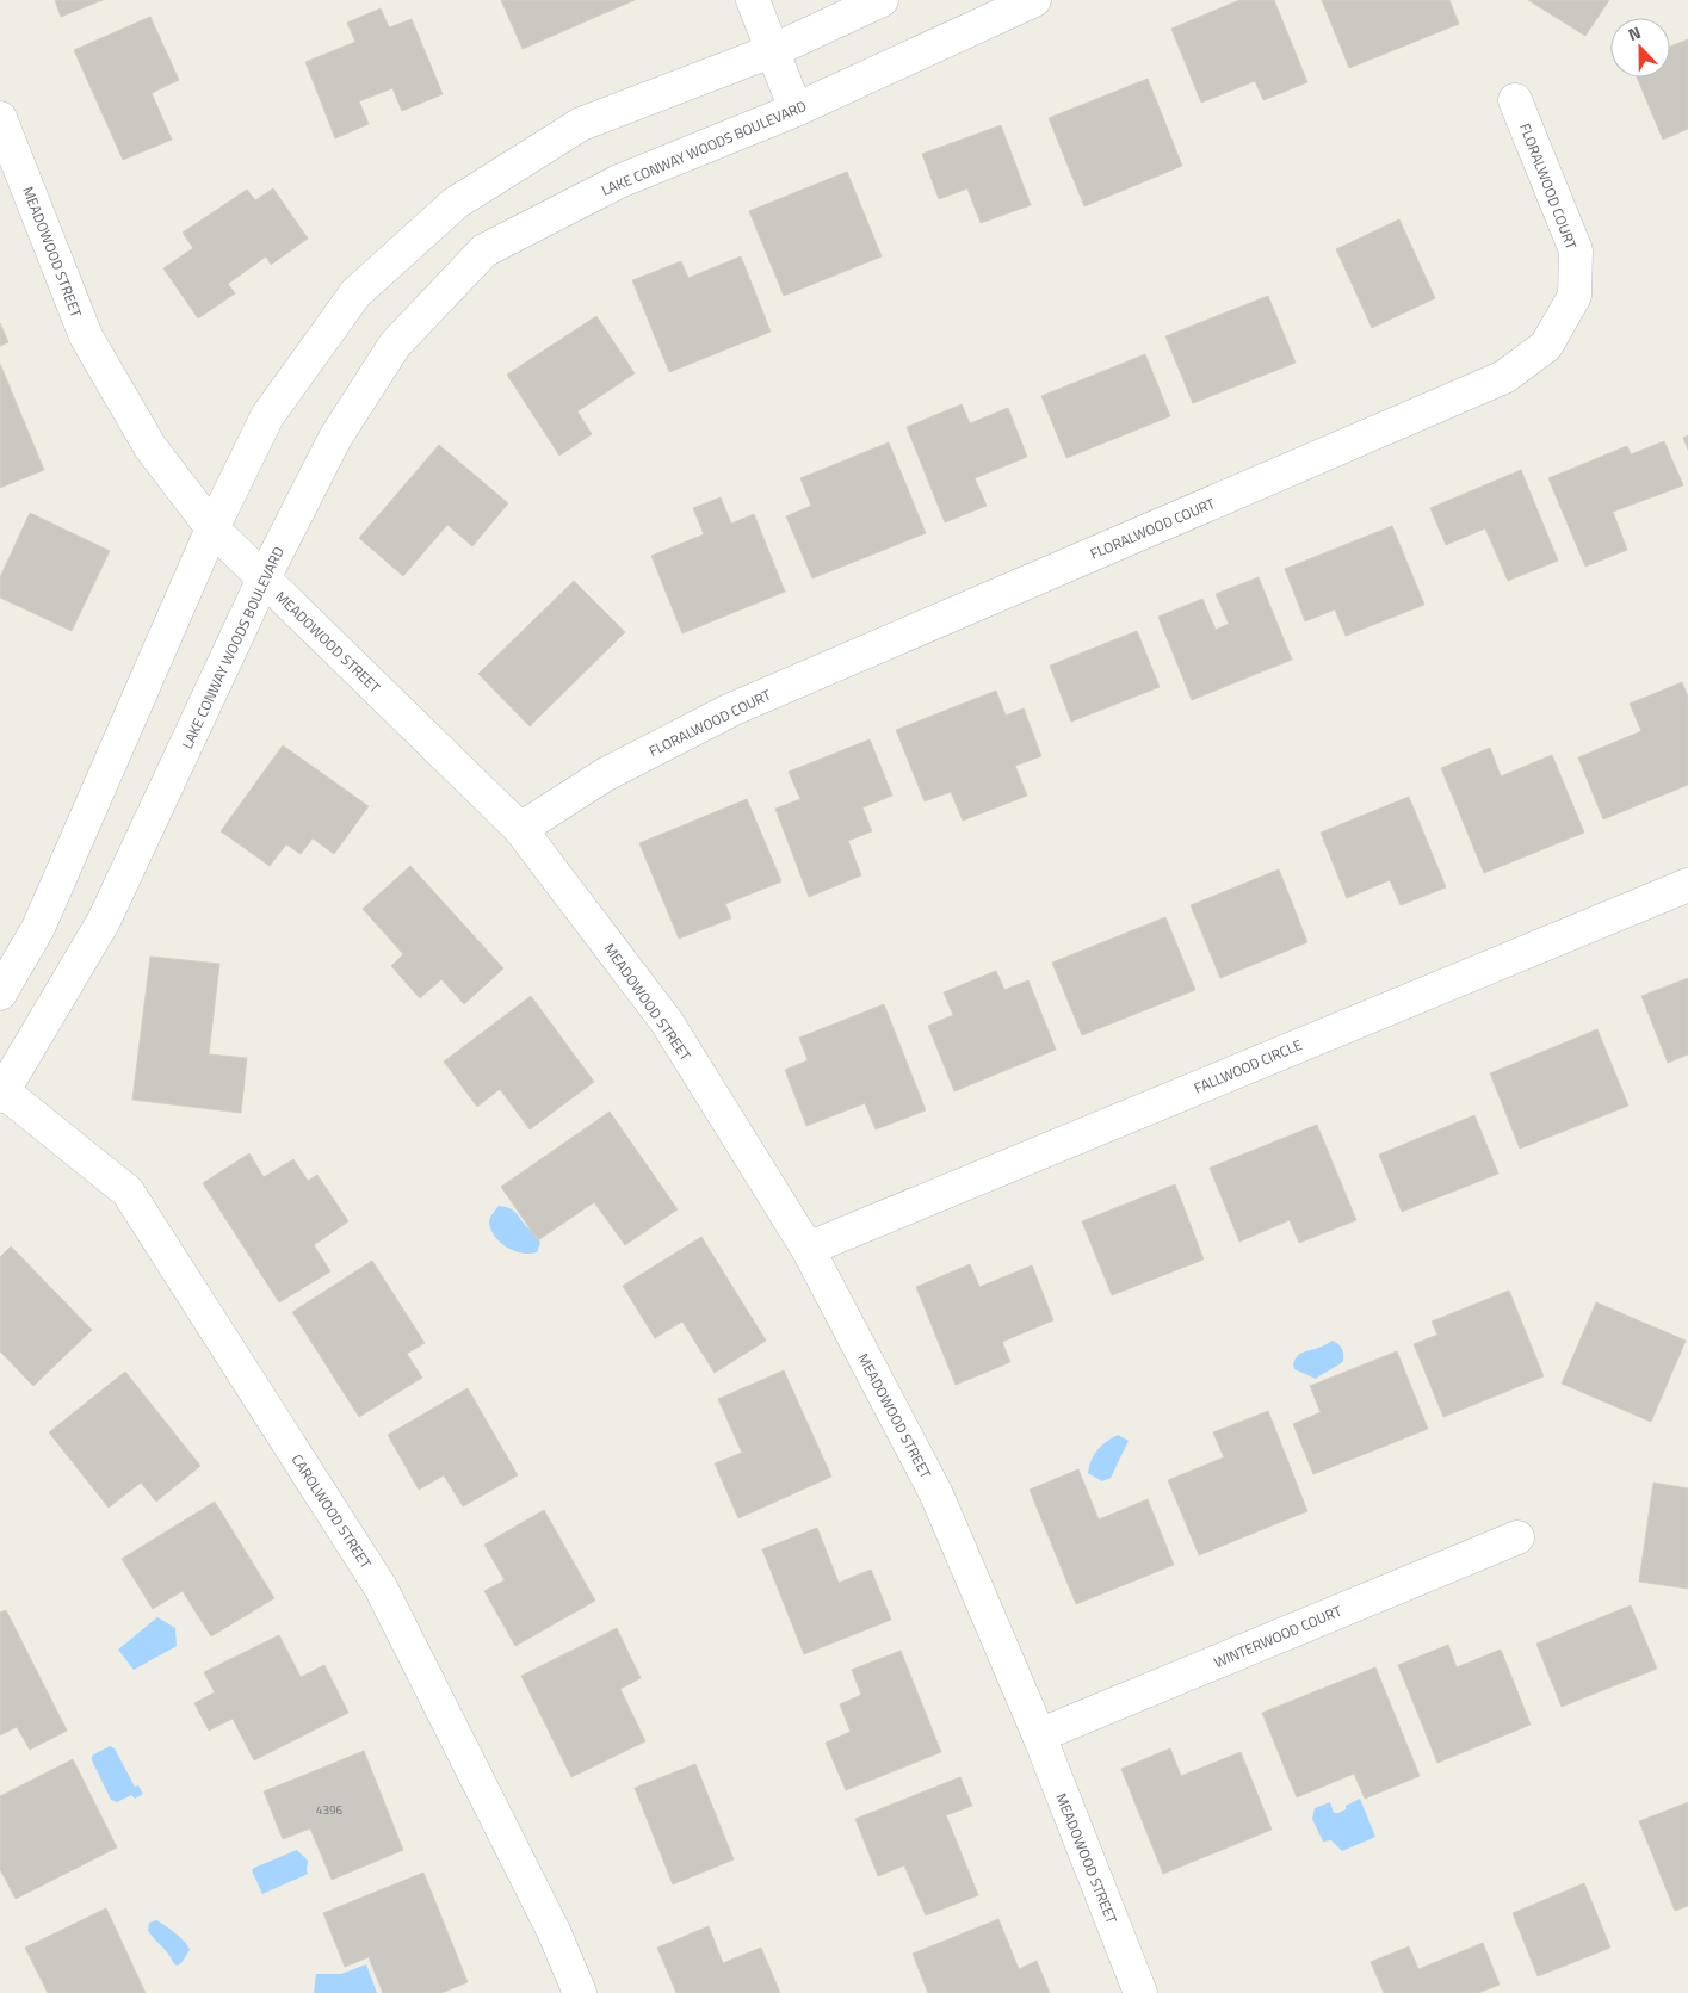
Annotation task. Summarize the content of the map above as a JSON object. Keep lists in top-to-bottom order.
{
  "streets": {
    "street": [
      "LAKE CONWAY WOODS BOULEVARD",
      "FLORALWOOD COURT",
      "MEADOWOOD STREET",
      "FALLWOOD CIRCLE",
      "CAROLWOOD STREET",
      "WINTERWOOD COURT"
    ]
  },
  "crossings": [
    ["LAKE CONWAY WOODS BOULEVARD", "MEADOWOOD STREET"],
    ["LAKE CONWAY WOODS BOULEVARD", "CAROLWOOD STREET"],
    ["FLORALWOOD COURT", "MEADOWOOD STREET"],
    ["MEADOWOOD STREET", "FALLWOOD CIRCLE"],
    ["MEADOWOOD STREET", "WINTERWOOD COURT"]
  ],
  "house_numbers": ["4396"],
  "north": "top"
}
